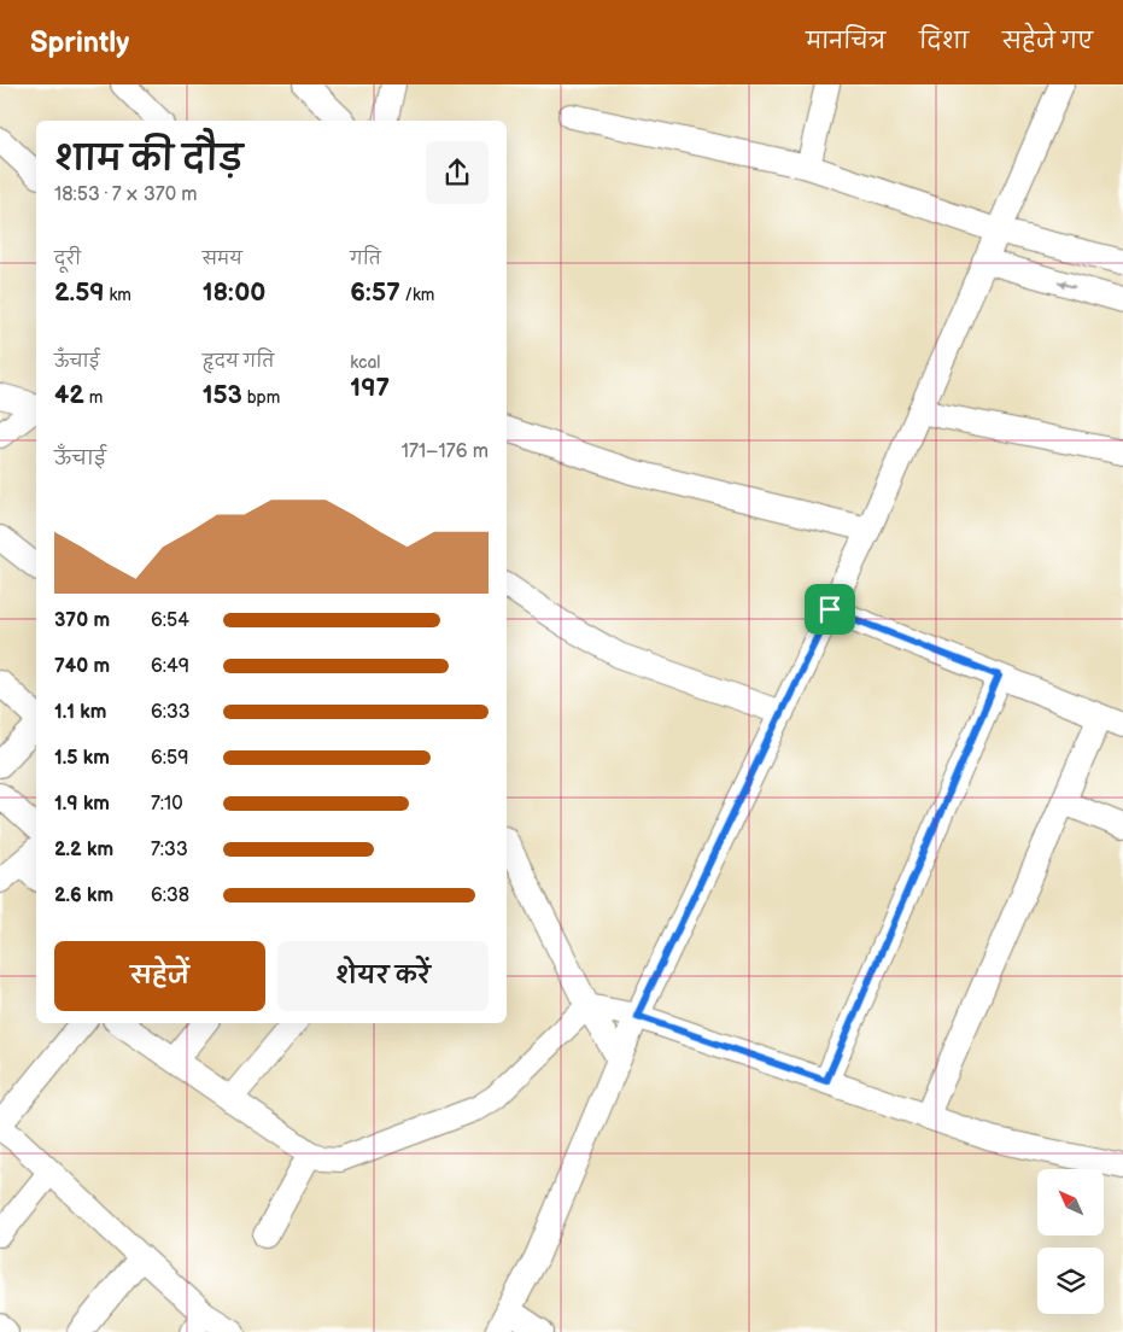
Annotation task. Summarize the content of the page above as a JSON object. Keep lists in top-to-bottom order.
{
  "north": "top left",
  "page": {
    "header": "Sprintly",
    "nav": ["मानचित्र", "दिशा", "सहेजे गए"],
    "heading": ["शाम की दौड़", "18:53 · 7 × 370 m"],
    "stats": [
      ["दूरी", "2.59 km"],
      ["समय", "18:00"],
      ["गति", "6:57 /km"],
      ["ऊँचाई", "42 m"],
      ["हृदय गति", "153 bpm"],
      ["kcal", "197"]
    ],
    "chart": ["ऊँचाई", "171–176 m"],
    "list": [
      {
        "name": "370 m",
        "note": "6:54"
      },
      {
        "name": "740 m",
        "note": "6:49"
      },
      {
        "name": "1.1 km",
        "note": "6:33"
      },
      {
        "name": "1.5 km",
        "note": "6:59"
      },
      {
        "name": "1.9 km",
        "note": "7:10"
      },
      {
        "name": "2.2 km",
        "note": "7:33"
      },
      {
        "name": "2.6 km",
        "note": "6:38"
      }
    ],
    "buttons": ["सहेजें", "शेयर करें"]
  }
}
